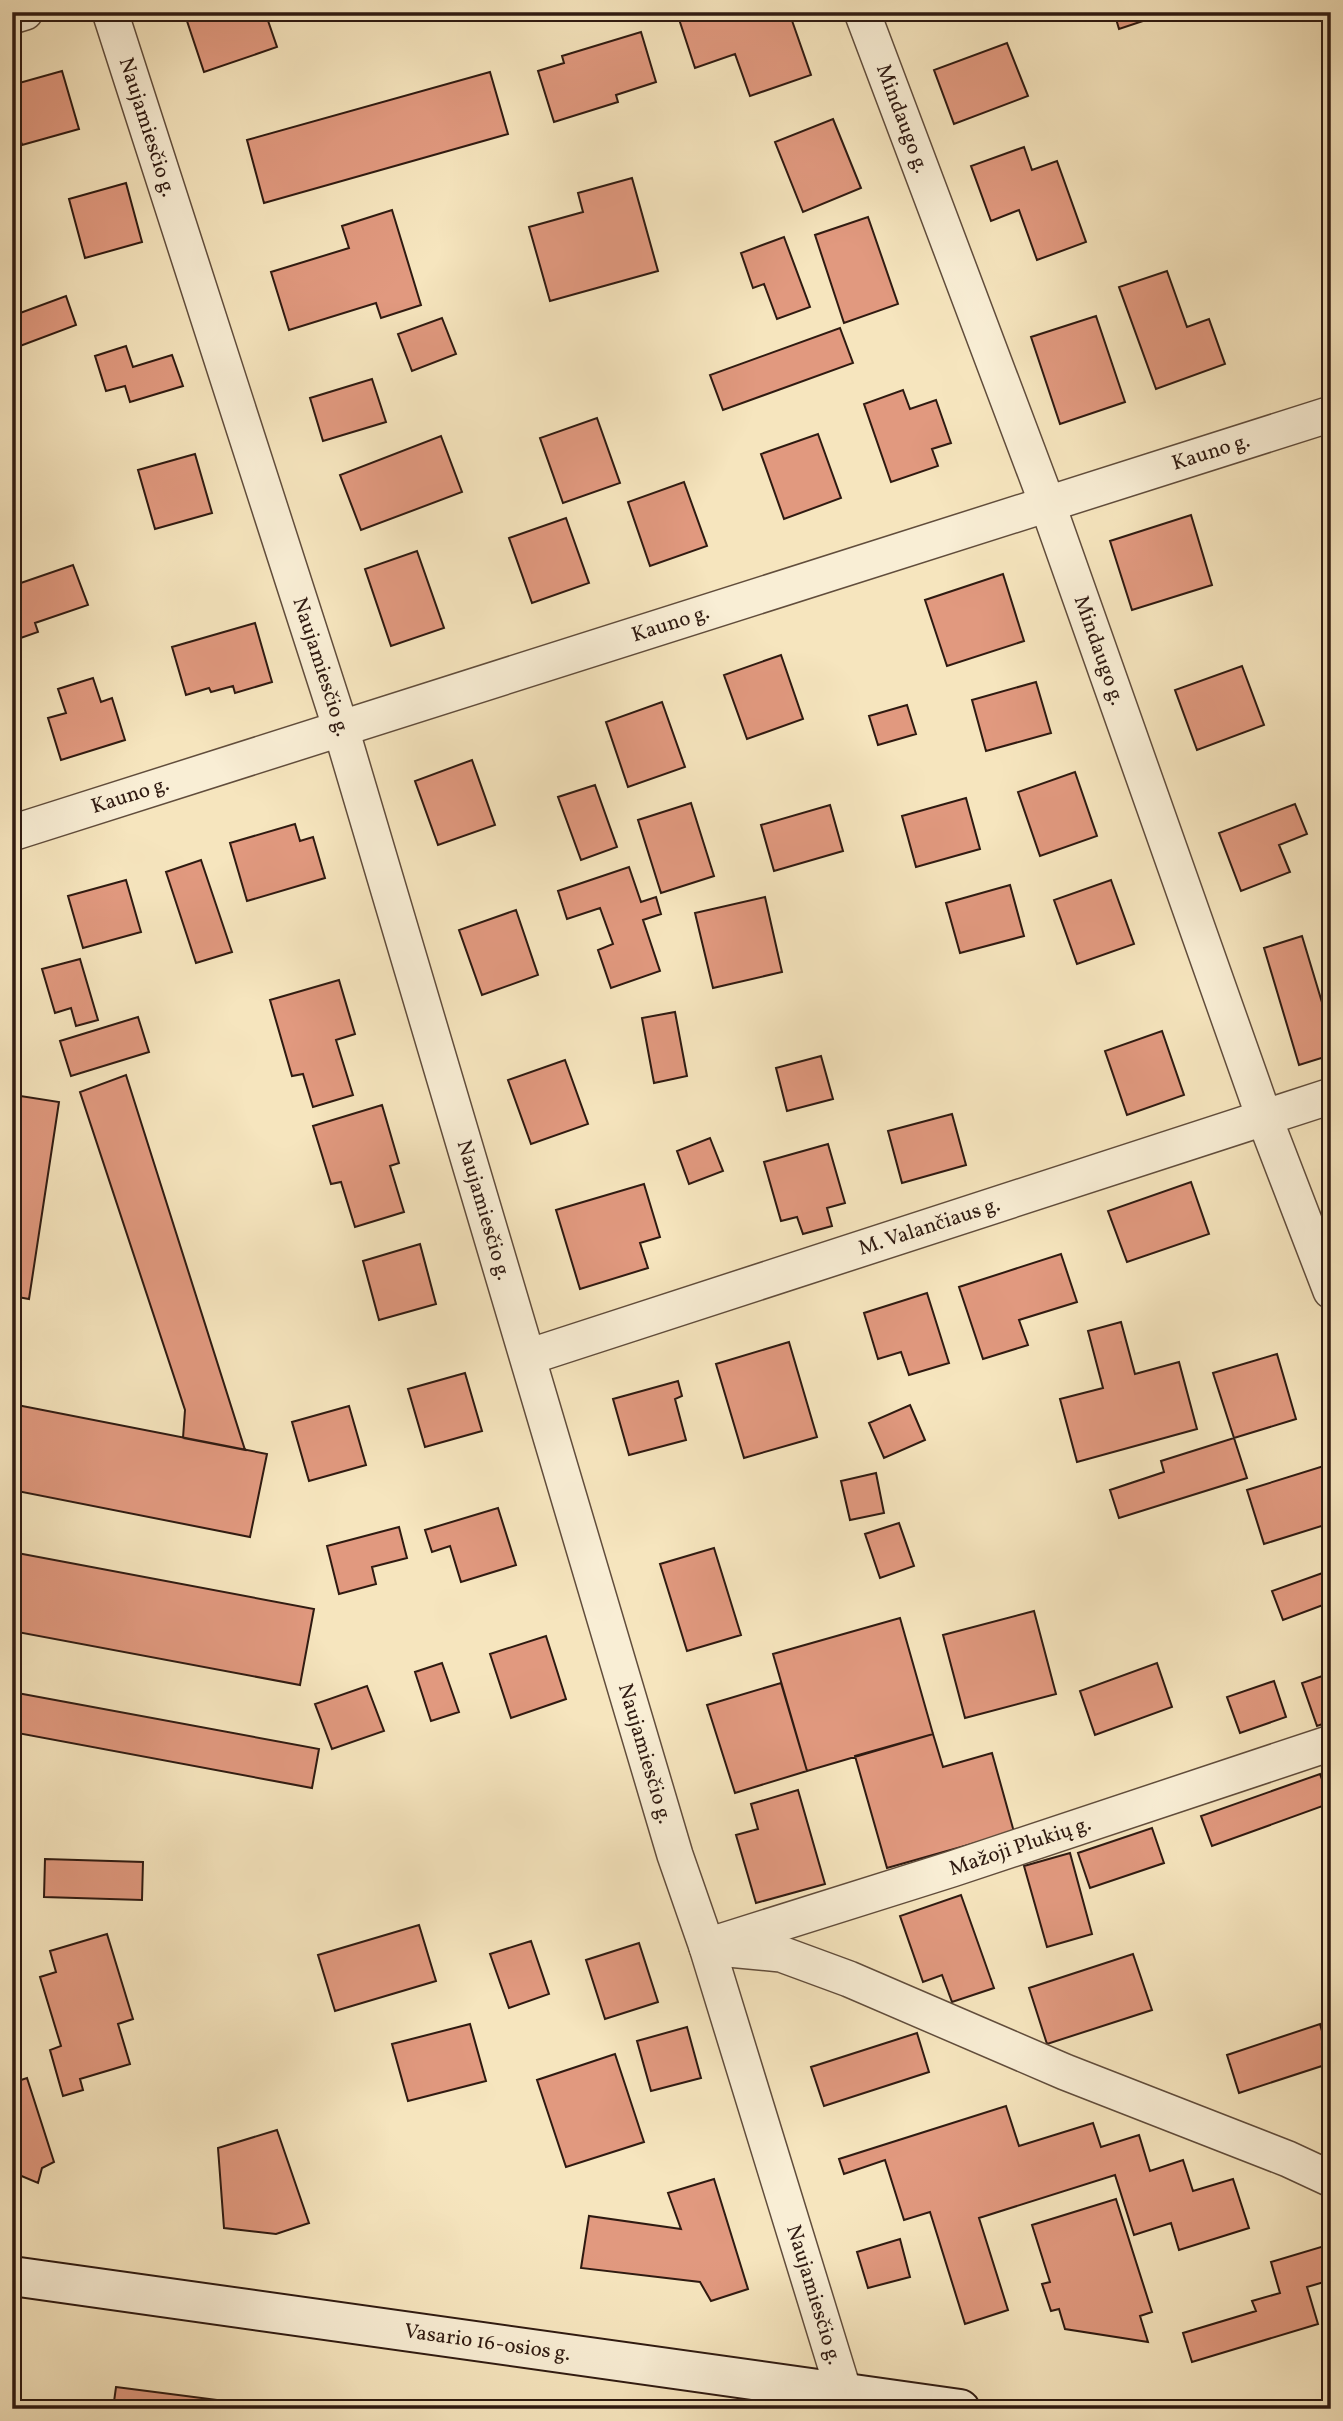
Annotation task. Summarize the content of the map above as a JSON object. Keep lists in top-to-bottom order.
{
  "streets": {
    "main road": ["Vasario 16-osios g."],
    "street": [
      "Mindaugo g.",
      "Naujamiesčio g.",
      "Kauno g.",
      "M. Valančiaus g.",
      "Mažoji Plukių g."
    ]
  },
  "crossings": [
    ["Mindaugo g.", "Kauno g."],
    ["Mindaugo g.", "M. Valančiaus g."],
    ["Naujamiesčio g.", "Kauno g."],
    ["Naujamiesčio g.", "M. Valančiaus g."],
    ["Naujamiesčio g.", "Mažoji Plukių g."],
    ["Naujamiesčio g.", "Vasario 16-osios g."]
  ]
}
